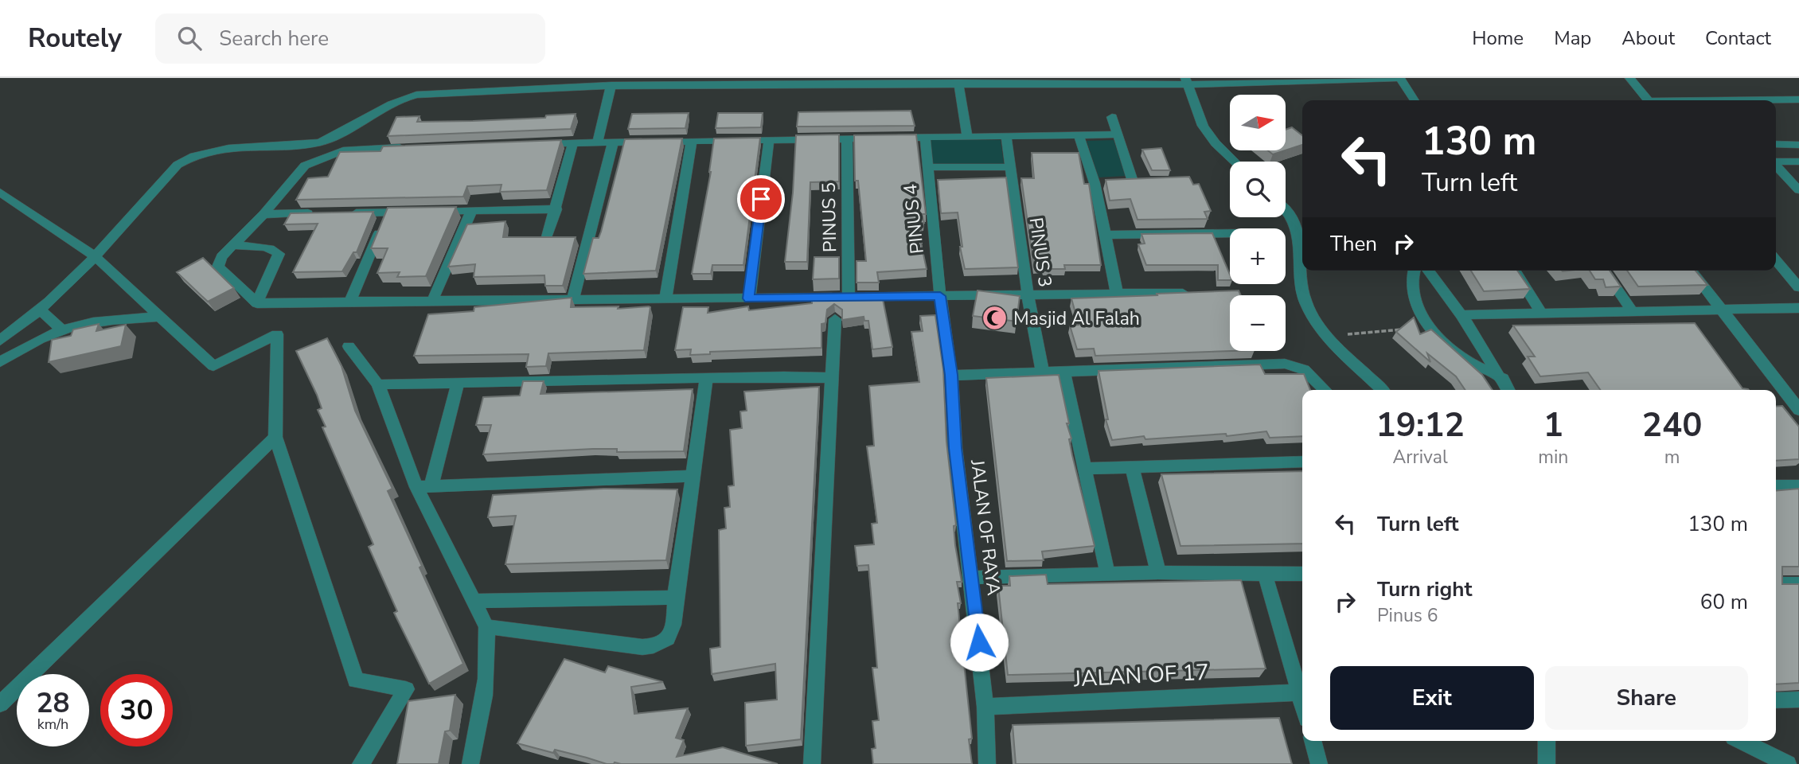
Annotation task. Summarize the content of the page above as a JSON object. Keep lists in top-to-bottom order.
{
  "streets": {
    "street": [
      "PINUS 5",
      "PINUS 4",
      "PINUS 3",
      "JALAN OF RAYA",
      "JALAN OF 17"
    ]
  },
  "crossings": [
    ["PINUS 4", "JALAN OF RAYA"],
    ["JALAN OF RAYA", "JALAN OF 17"]
  ],
  "places": {
    "mosque": ["Masjid Al Falah"]
  },
  "north": "right",
  "page": {
    "header": "Routely",
    "search": "Search here",
    "nav": [
      "Home",
      "Map",
      "About",
      "Contact"
    ],
    "map_buttons": ["+", "−"],
    "turn": ["130 m", "Turn left"],
    "then": "Then",
    "eta": [
      "19:12",
      "Arrival",
      "1",
      "min",
      "240",
      "m"
    ],
    "list": [
      {
        "name": "Turn left",
        "value": "130 m"
      },
      {
        "name": "Turn right",
        "note": "Pinus 6",
        "value": "60 m"
      }
    ],
    "buttons": ["Exit", "Share"],
    "speed": "28 km/h",
    "limit": "30"
  }
}
